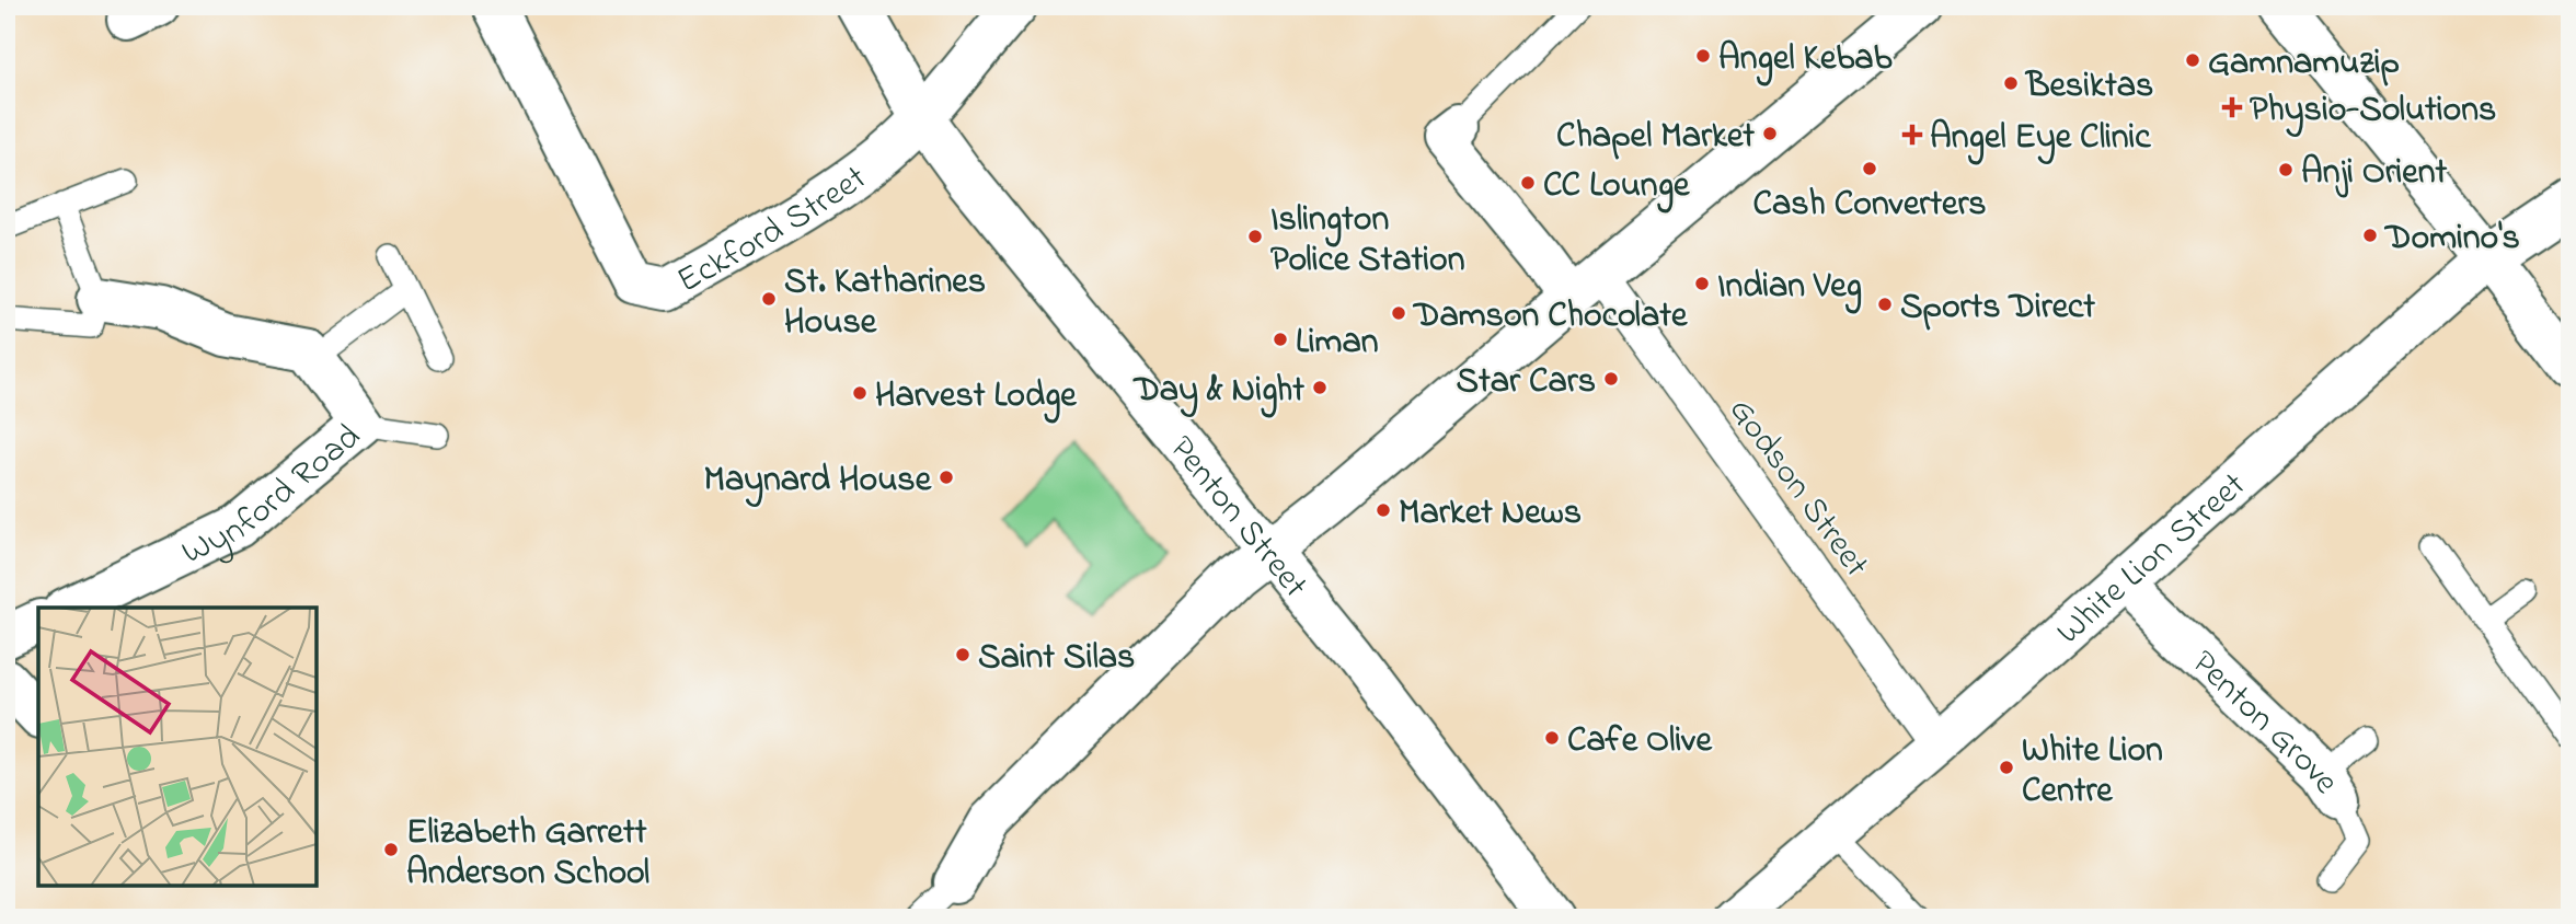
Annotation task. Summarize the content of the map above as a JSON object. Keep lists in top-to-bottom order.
{
  "streets": {
    "main road": [
      "Eckford Street",
      "Wynford Road",
      "Penton Street",
      "White Lion Street",
      "Penton Grove"
    ],
    "street": ["Godson Street"]
  },
  "crossings": [
    ["Eckford Street", "Penton Street"],
    ["Godson Street", "White Lion Street"],
    ["White Lion Street", "Penton Grove"]
  ],
  "places": {
    "other": [
      "Angel Kebab",
      "Gamnamuzip",
      "Besiktas",
      "Chapel Market",
      "Cash Converters",
      "Anji Orient",
      "CC Lounge",
      "Domino's",
      "Islington Police Station",
      "Indian Veg",
      "St. Katharines House",
      "Sports Direct",
      "Damson Chocolate",
      "Liman",
      "Star Cars",
      "Day & Night",
      "Harvest Lodge",
      "Maynard House",
      "Market News",
      "Saint Silas",
      "Cafe Olive",
      "White Lion Centre",
      "Elizabeth Garrett Anderson School"
    ],
    "health": ["Physio-Solutions", "Angel Eye Clinic"]
  }
}
